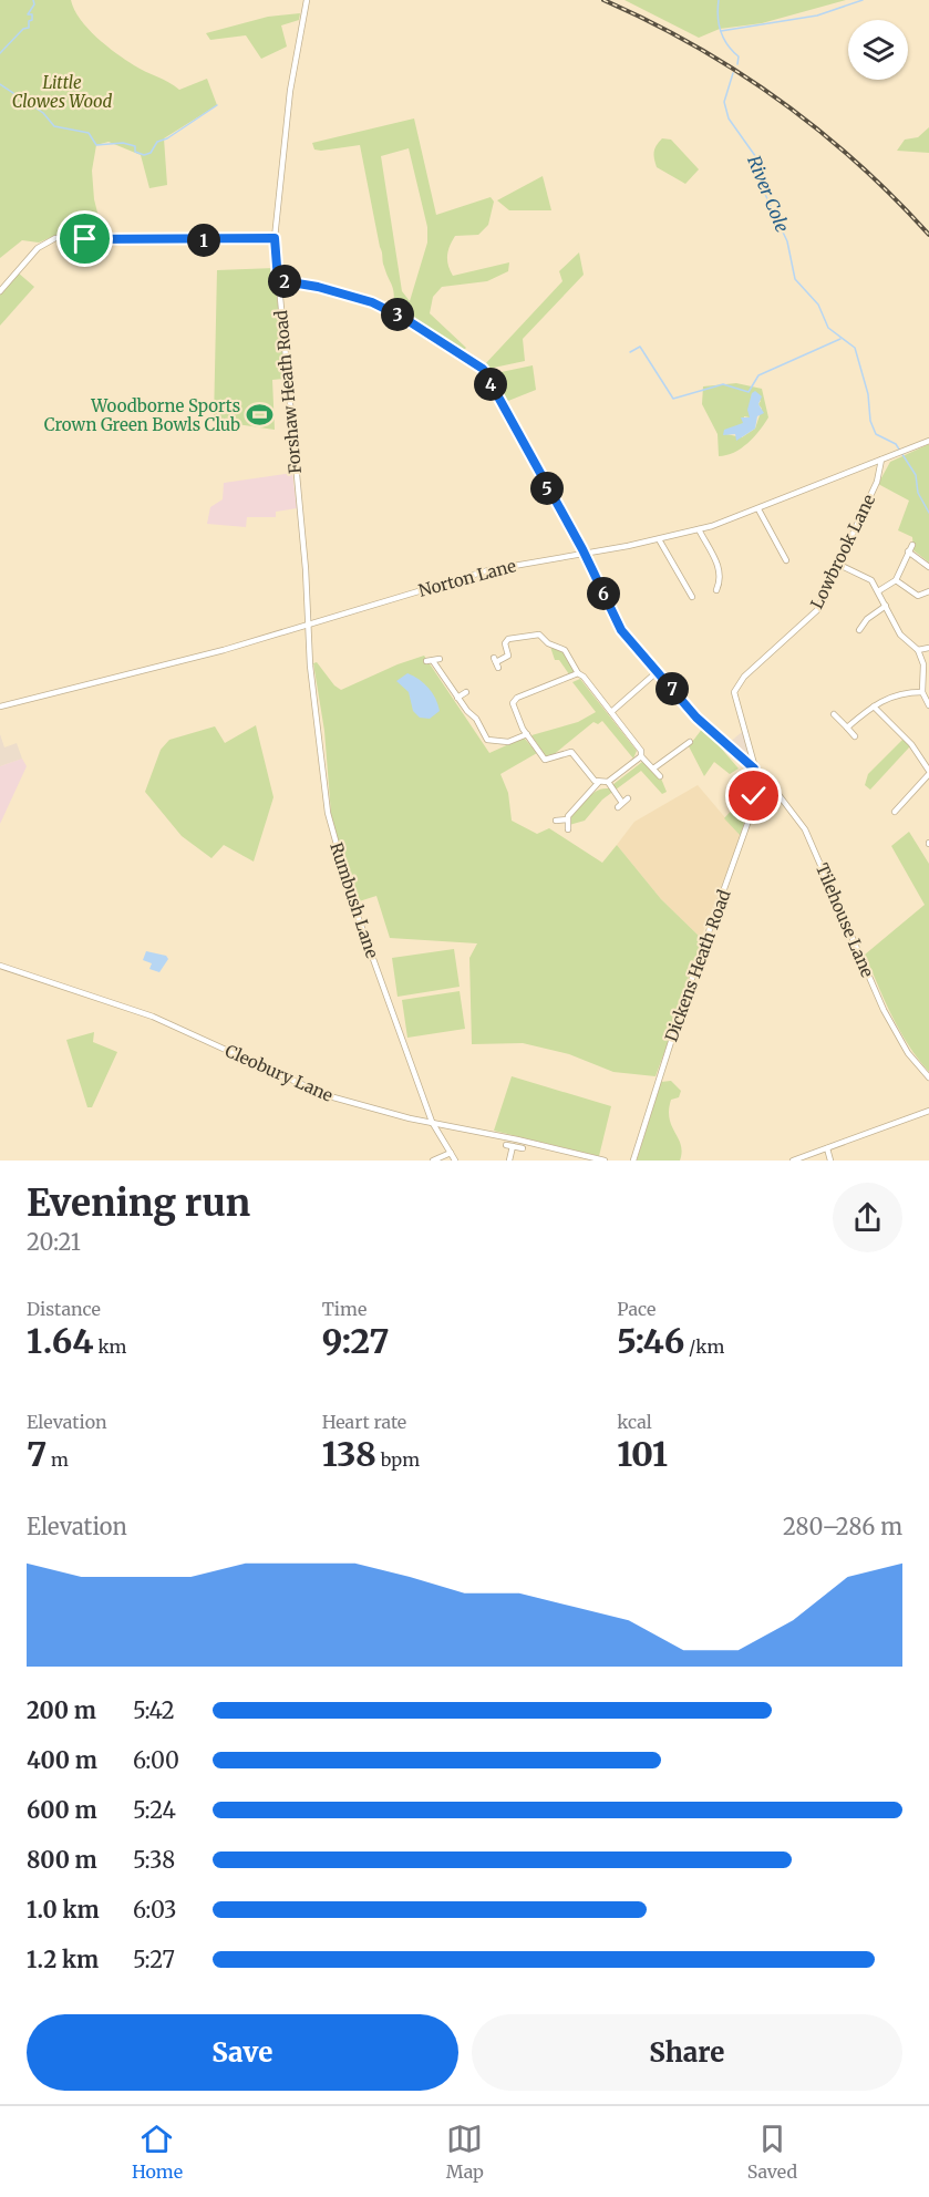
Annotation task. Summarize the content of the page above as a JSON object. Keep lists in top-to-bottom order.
{
  "streets": {
    "street": [
      "Forshaw Heath Road",
      "Lowbrook Lane",
      "Norton Lane",
      "Rumbush Lane",
      "Tilehouse Lane",
      "Dickens Heath Road",
      "Cleobury Lane"
    ]
  },
  "crossings": [
    ["Forshaw Heath Road", "Norton Lane"],
    ["Forshaw Heath Road", "Rumbush Lane"],
    ["Forshaw Heath Road", "Tilehouse Lane"],
    ["Lowbrook Lane", "Norton Lane"],
    ["Lowbrook Lane", "Tilehouse Lane"],
    ["Lowbrook Lane", "Dickens Heath Road"],
    ["Norton Lane", "Rumbush Lane"],
    ["Norton Lane", "Tilehouse Lane"],
    ["Rumbush Lane", "Cleobury Lane"],
    ["Tilehouse Lane", "Dickens Heath Road"]
  ],
  "water": ["River Cole"],
  "parks": ["Little Clowes Wood"],
  "places": {
    "sports": ["Woodborne Sports Crown Green Bowls Club"]
  },
  "page": {
    "pins": [
      "1",
      "2",
      "3",
      "4",
      "5",
      "6",
      "7"
    ],
    "heading": ["Evening run", "20:21"],
    "stats": [
      ["Distance", "1.64 km"],
      ["Time", "9:27"],
      ["Pace", "5:46 /km"],
      ["Elevation", "7 m"],
      ["Heart rate", "138 bpm"],
      ["kcal", "101"]
    ],
    "chart": ["Elevation", "280–286 m"],
    "list": [
      {
        "name": "200 m",
        "note": "5:42"
      },
      {
        "name": "400 m",
        "note": "6:00"
      },
      {
        "name": "600 m",
        "note": "5:24"
      },
      {
        "name": "800 m",
        "note": "5:38"
      },
      {
        "name": "1.0 km",
        "note": "6:03"
      },
      {
        "name": "1.2 km",
        "note": "5:27"
      }
    ],
    "buttons": ["Save", "Share"],
    "tabs": ["Home", "Map", "Saved"]
  }
}
